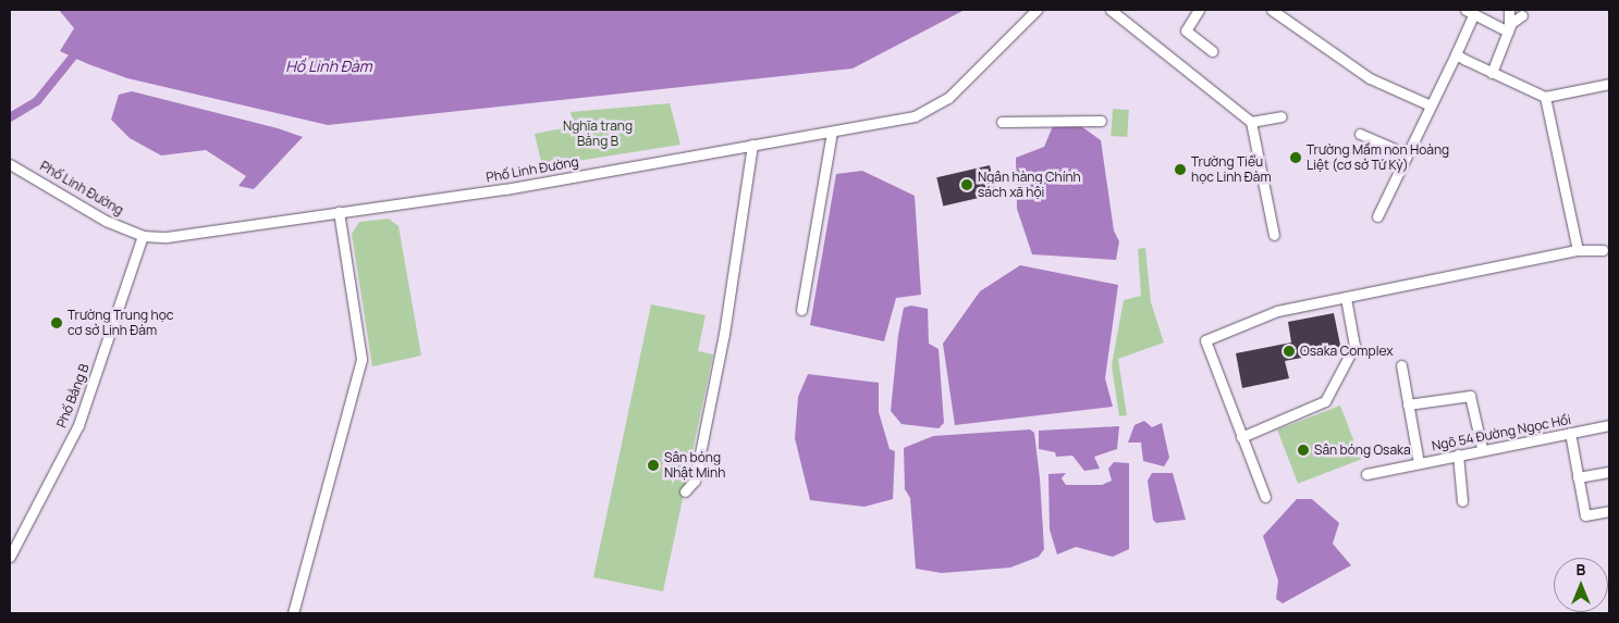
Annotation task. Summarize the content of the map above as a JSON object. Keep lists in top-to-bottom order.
{
  "streets": {
    "street": ["Phố Linh Đường", "Phố Bằng B", "Ngõ 54 Đường Ngọc Hồi"]
  },
  "crossings": [
    ["Phố Linh Đường", "Phố Bằng B"]
  ],
  "water": ["Hồ Linh Đàm"],
  "parks": ["Nghĩa trang Bằng B"],
  "places": [
    "Trường Mầm non Hoàng Liệt (cơ sở Tứ Kỳ)",
    "Trường Tiểu học Linh Đàm",
    "Ngân hàng Chính sách xã hội",
    "Trường Trung học cơ sở Linh Đàm",
    "Osaka Complex",
    "Sân bóng Osaka",
    "Sân bóng Nhật Minh"
  ],
  "north": "top"
}
